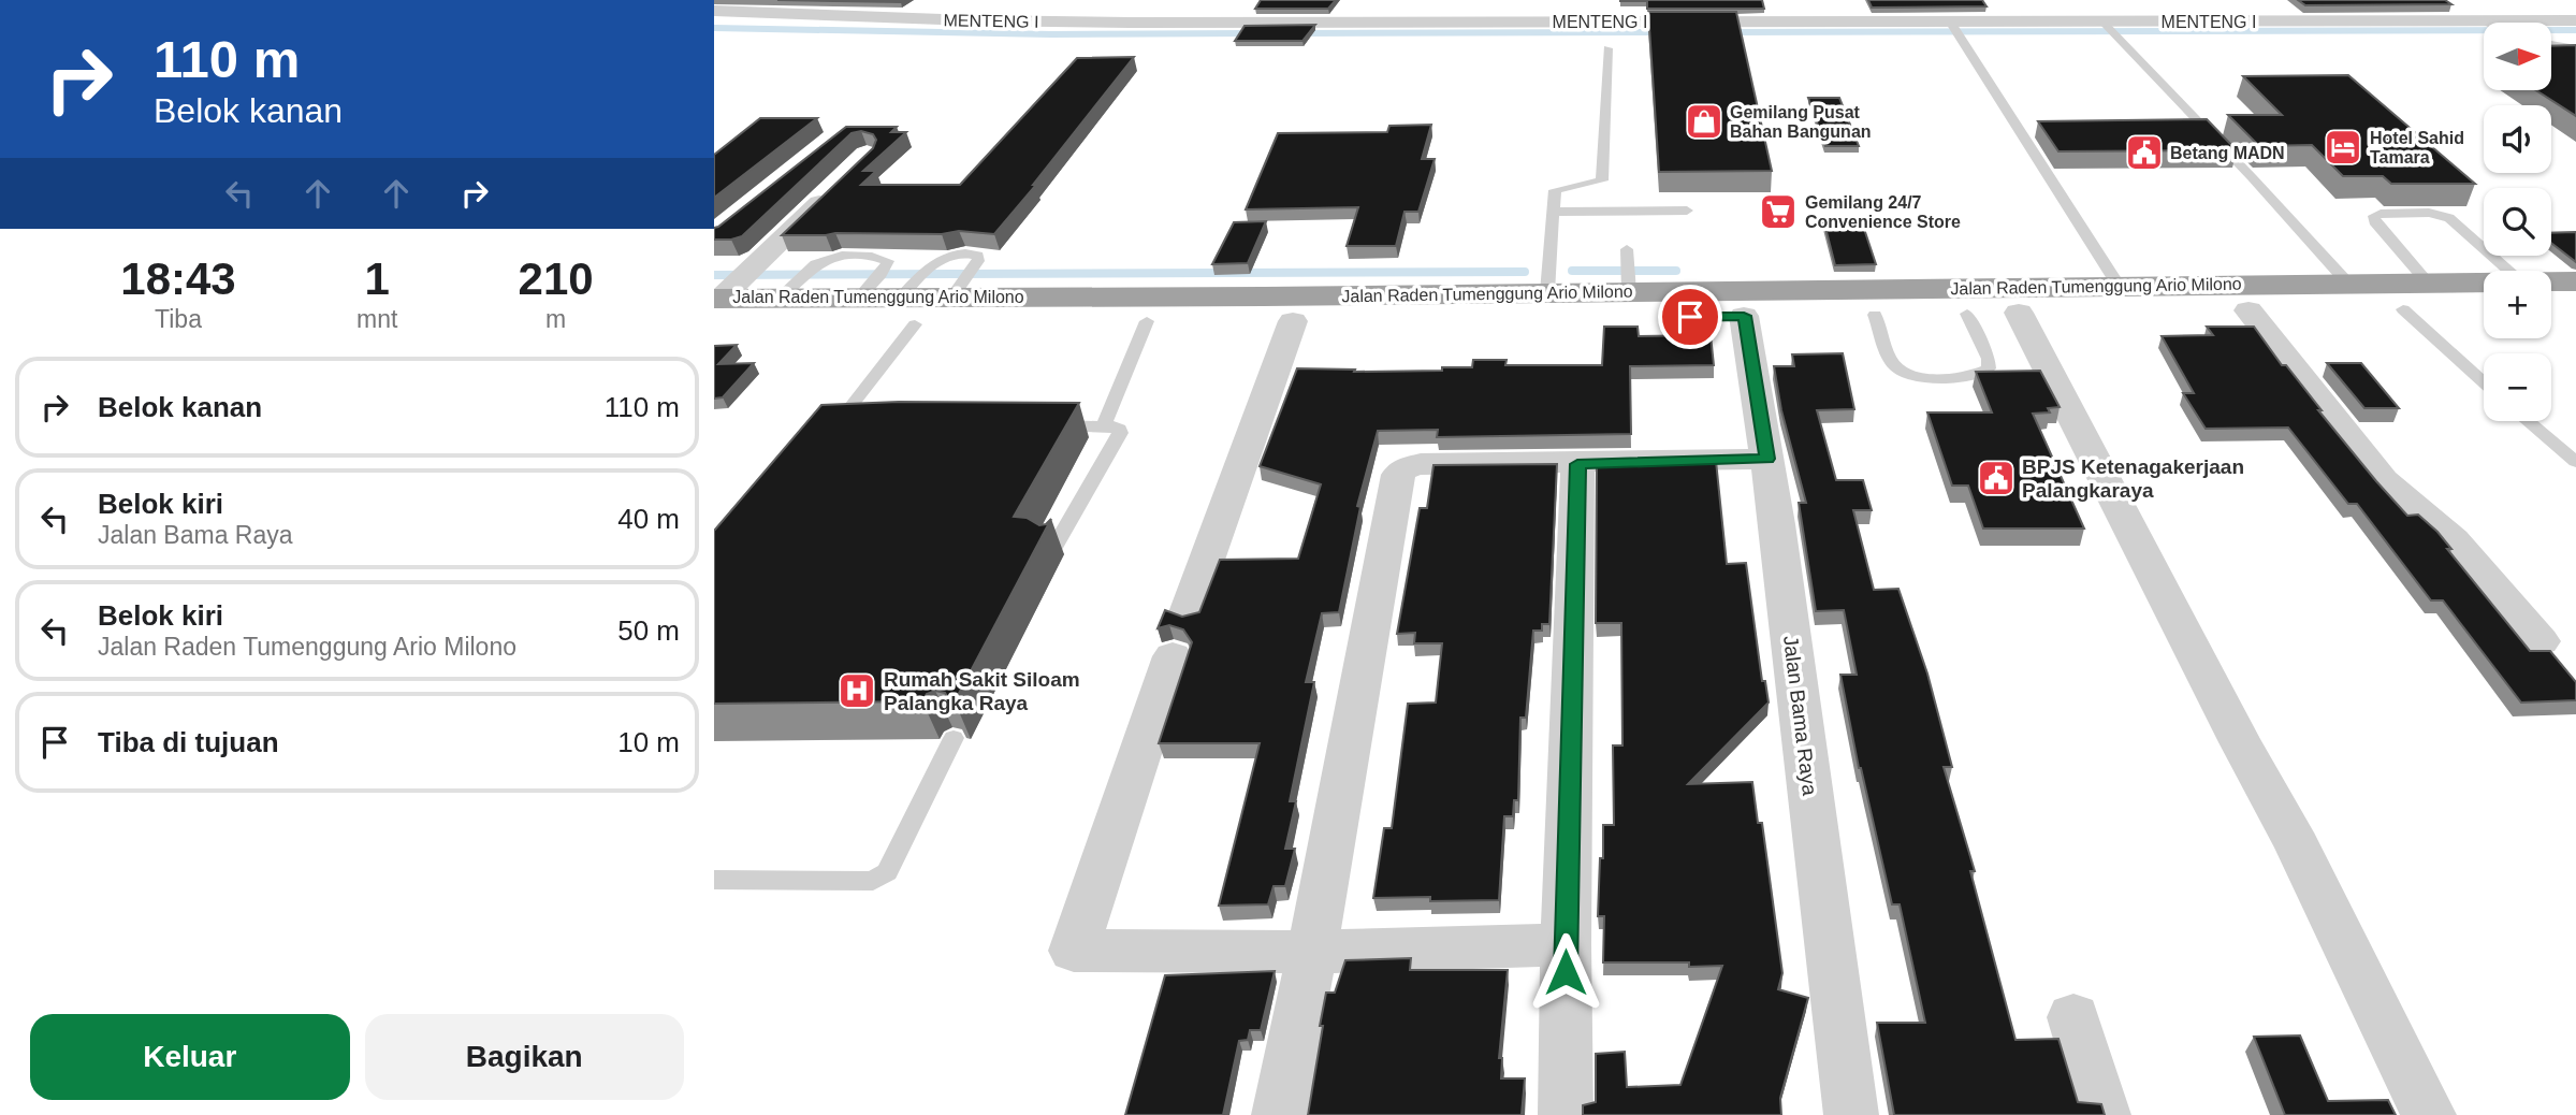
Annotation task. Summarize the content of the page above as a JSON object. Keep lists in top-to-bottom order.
{
  "streets": {
    "highway": ["Jalan Raden Tumenggung Ario Milono"],
    "street": ["MENTENG I", "Jalan Bama Raya"]
  },
  "crossings": [
    ["Jalan Raden Tumenggung Ario Milono", "Jalan Bama Raya"]
  ],
  "places": {
    "shop": ["Gemilang Pusat Bahan Bangunan"],
    "hotel": ["Hotel Sahid Tamara"],
    "public building": ["Betang MADN", "BPJS Ketenagakerjaan Palangkaraya"],
    "supermarket": ["Gemilang 24/7 Convenience Store"],
    "hospital": ["Rumah Sakit Siloam Palangka Raya"]
  },
  "north": "right",
  "page": {
    "turn": ["110 m", "Belok kanan"],
    "map_buttons": ["+", "−"],
    "eta": [
      "18:43",
      "Tiba",
      "1",
      "mnt",
      "210",
      "m"
    ],
    "list": [
      {
        "name": "Belok kanan",
        "value": "110 m"
      },
      {
        "name": "Belok kiri",
        "note": "Jalan Bama Raya",
        "value": "40 m"
      },
      {
        "name": "Belok kiri",
        "note": "Jalan Raden Tumenggung Ario Milono",
        "value": "50 m"
      },
      {
        "name": "Tiba di tujuan",
        "value": "10 m"
      }
    ],
    "buttons": ["Keluar", "Bagikan"]
  }
}
